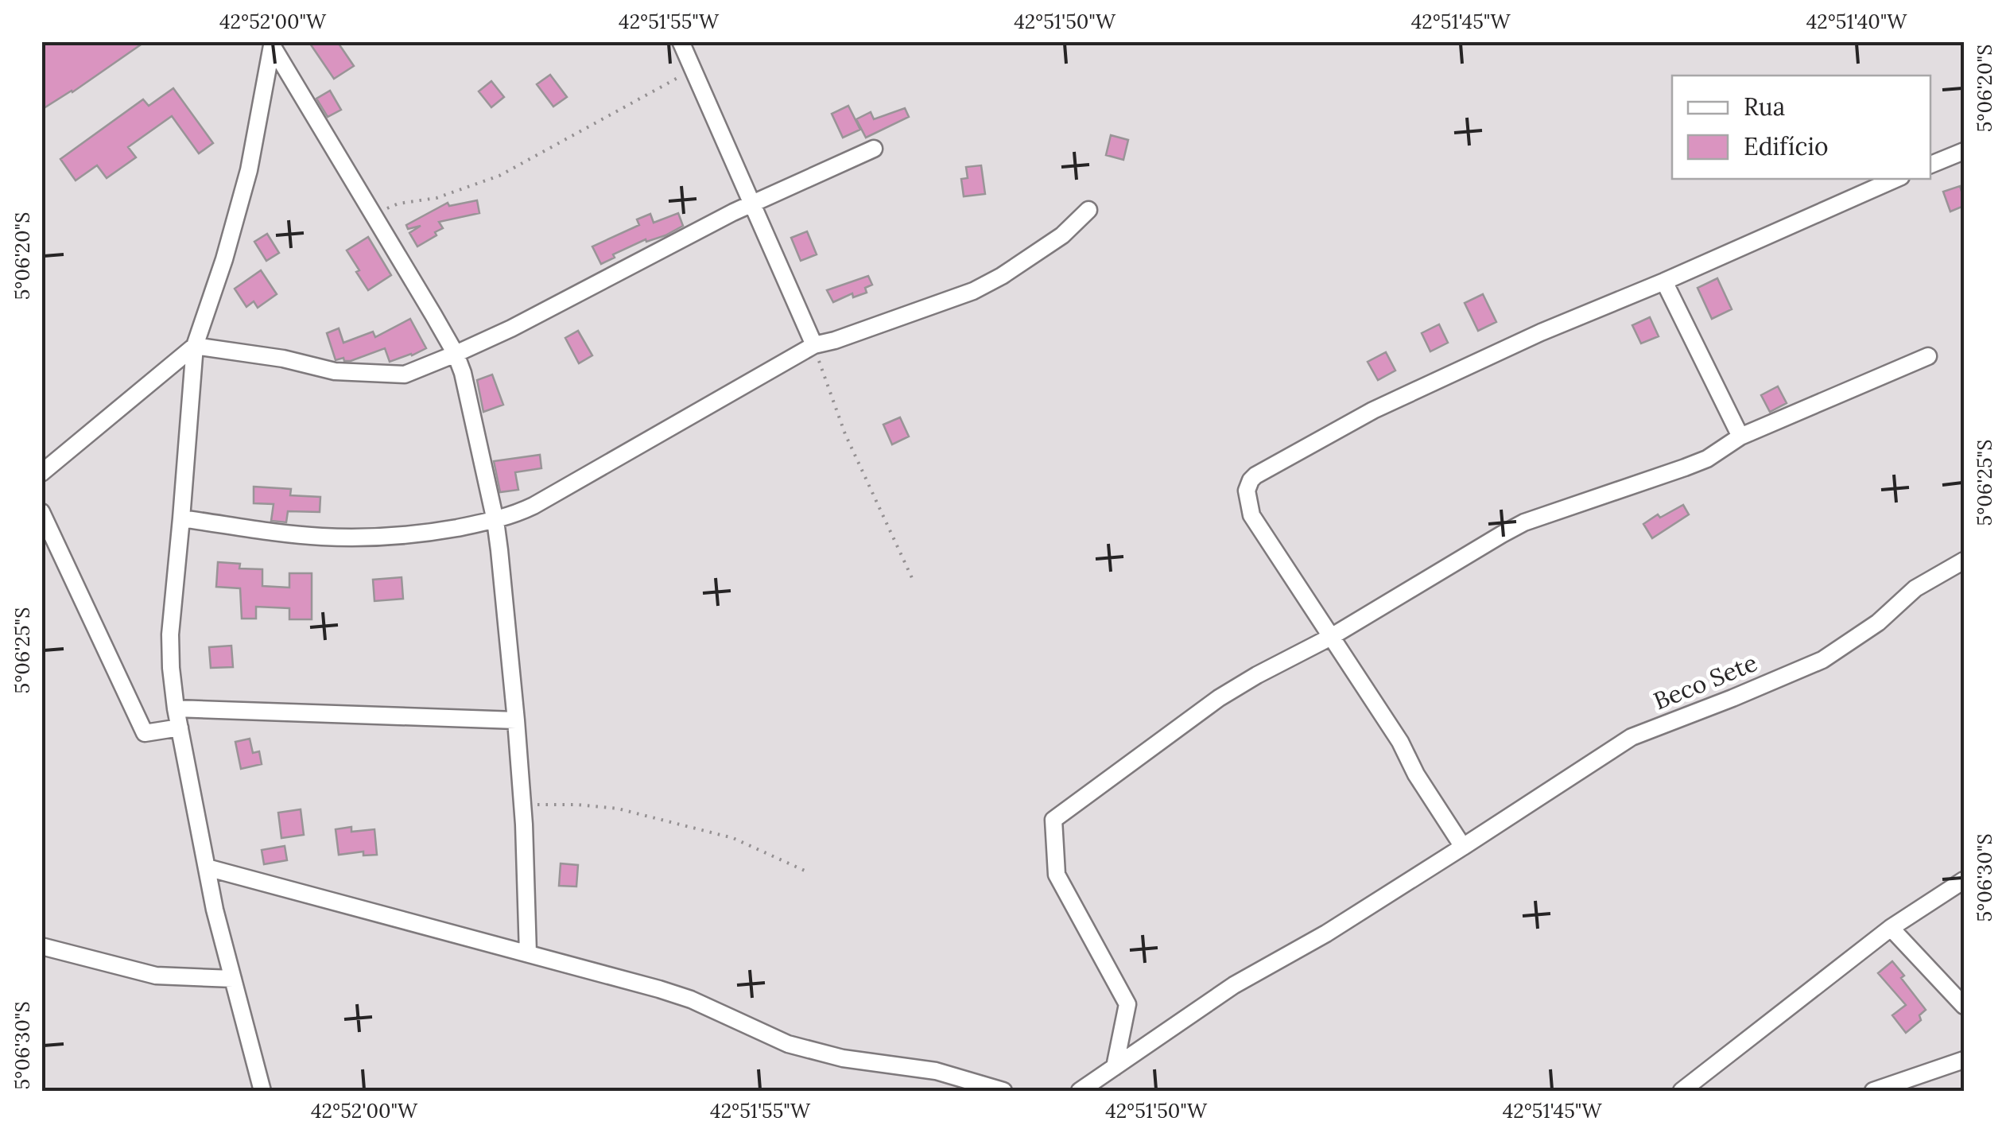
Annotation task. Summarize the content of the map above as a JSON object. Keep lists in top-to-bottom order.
{
  "streets": {
    "street": ["Beco Sete"]
  },
  "legend": ["Rua", "Edifício"],
  "coordinates": [
    "42°52'00\"W",
    "42°51'55\"W",
    "42°51'50\"W",
    "42°51'45\"W",
    "42°51'40\"W",
    "5°06'20\"S",
    "5°06'25\"S",
    "5°06'30\"S"
  ]
}
